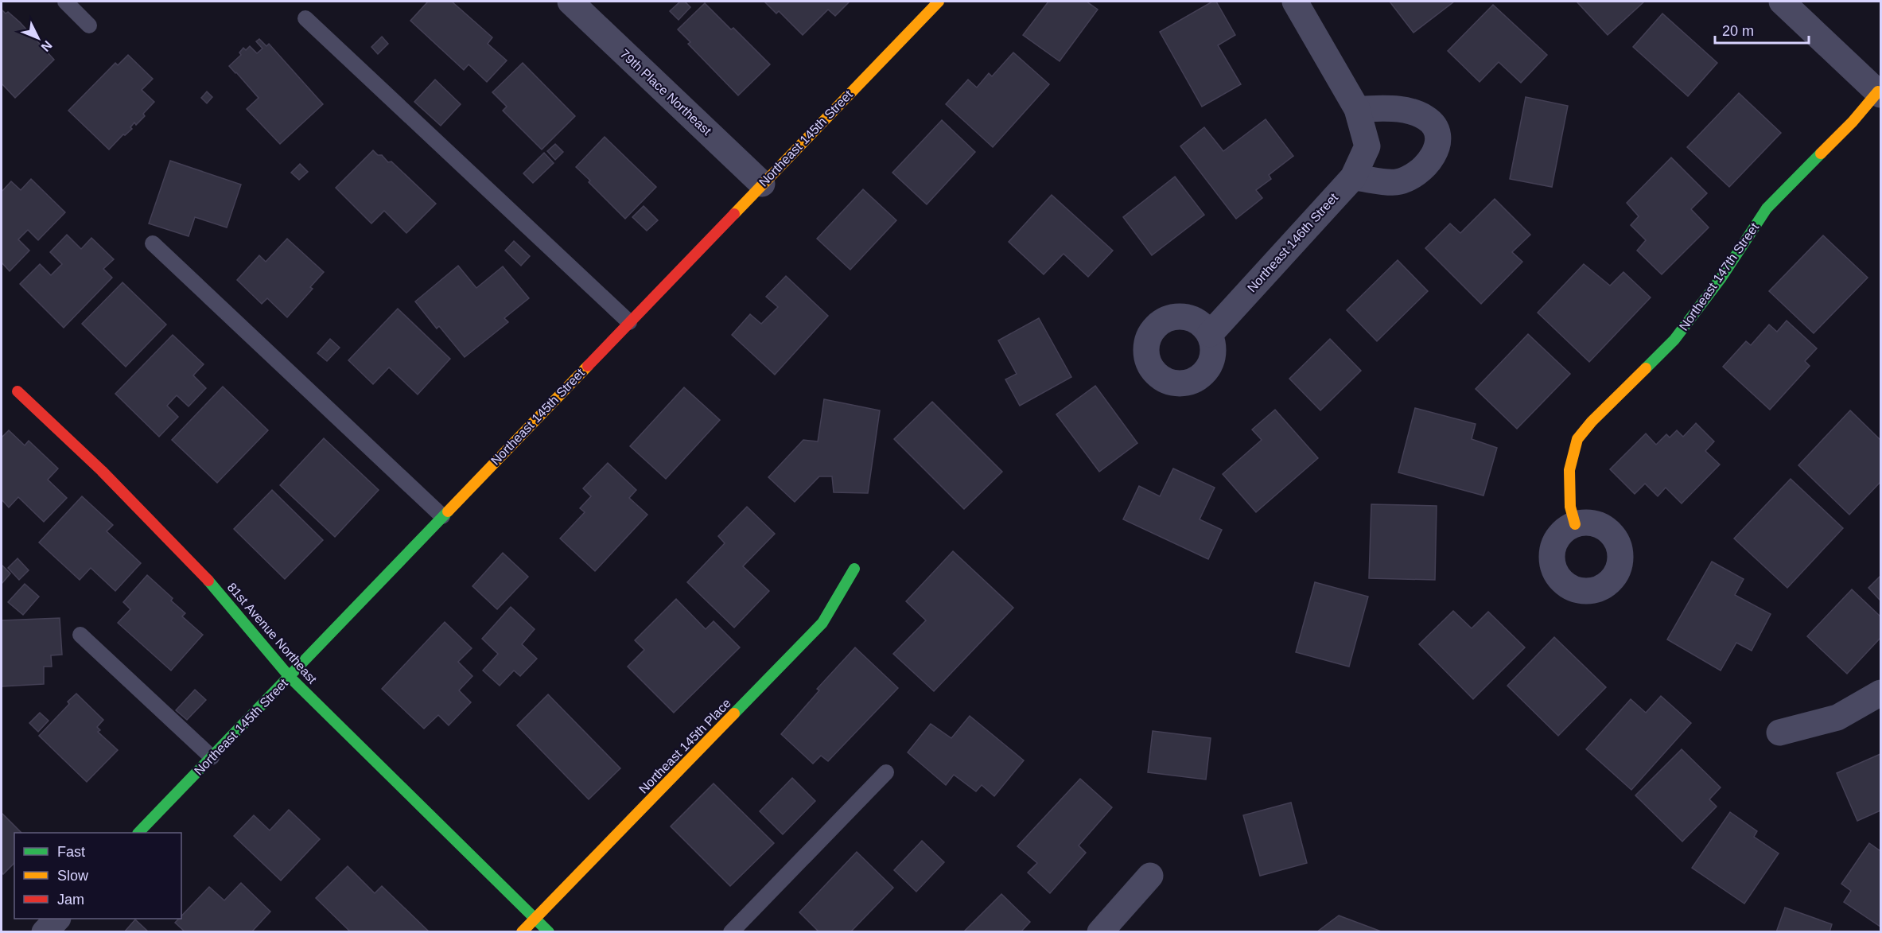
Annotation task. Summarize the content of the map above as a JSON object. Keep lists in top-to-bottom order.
{
  "streets": {
    "street": [
      "79th Place Northeast",
      "Northeast 145th Street",
      "Northeast 146th Street",
      "Northeast 147th Street",
      "81st Avenue Northeast",
      "Northeast 145th Place"
    ]
  },
  "crossings": [
    ["79th Place Northeast", "Northeast 145th Street"],
    ["Northeast 145th Street", "81st Avenue Northeast"],
    ["81st Avenue Northeast", "Northeast 145th Place"]
  ],
  "legend": ["Fast", "Slow", "Jam"],
  "scale_bar": "20 m",
  "north": "bottom right"
}
